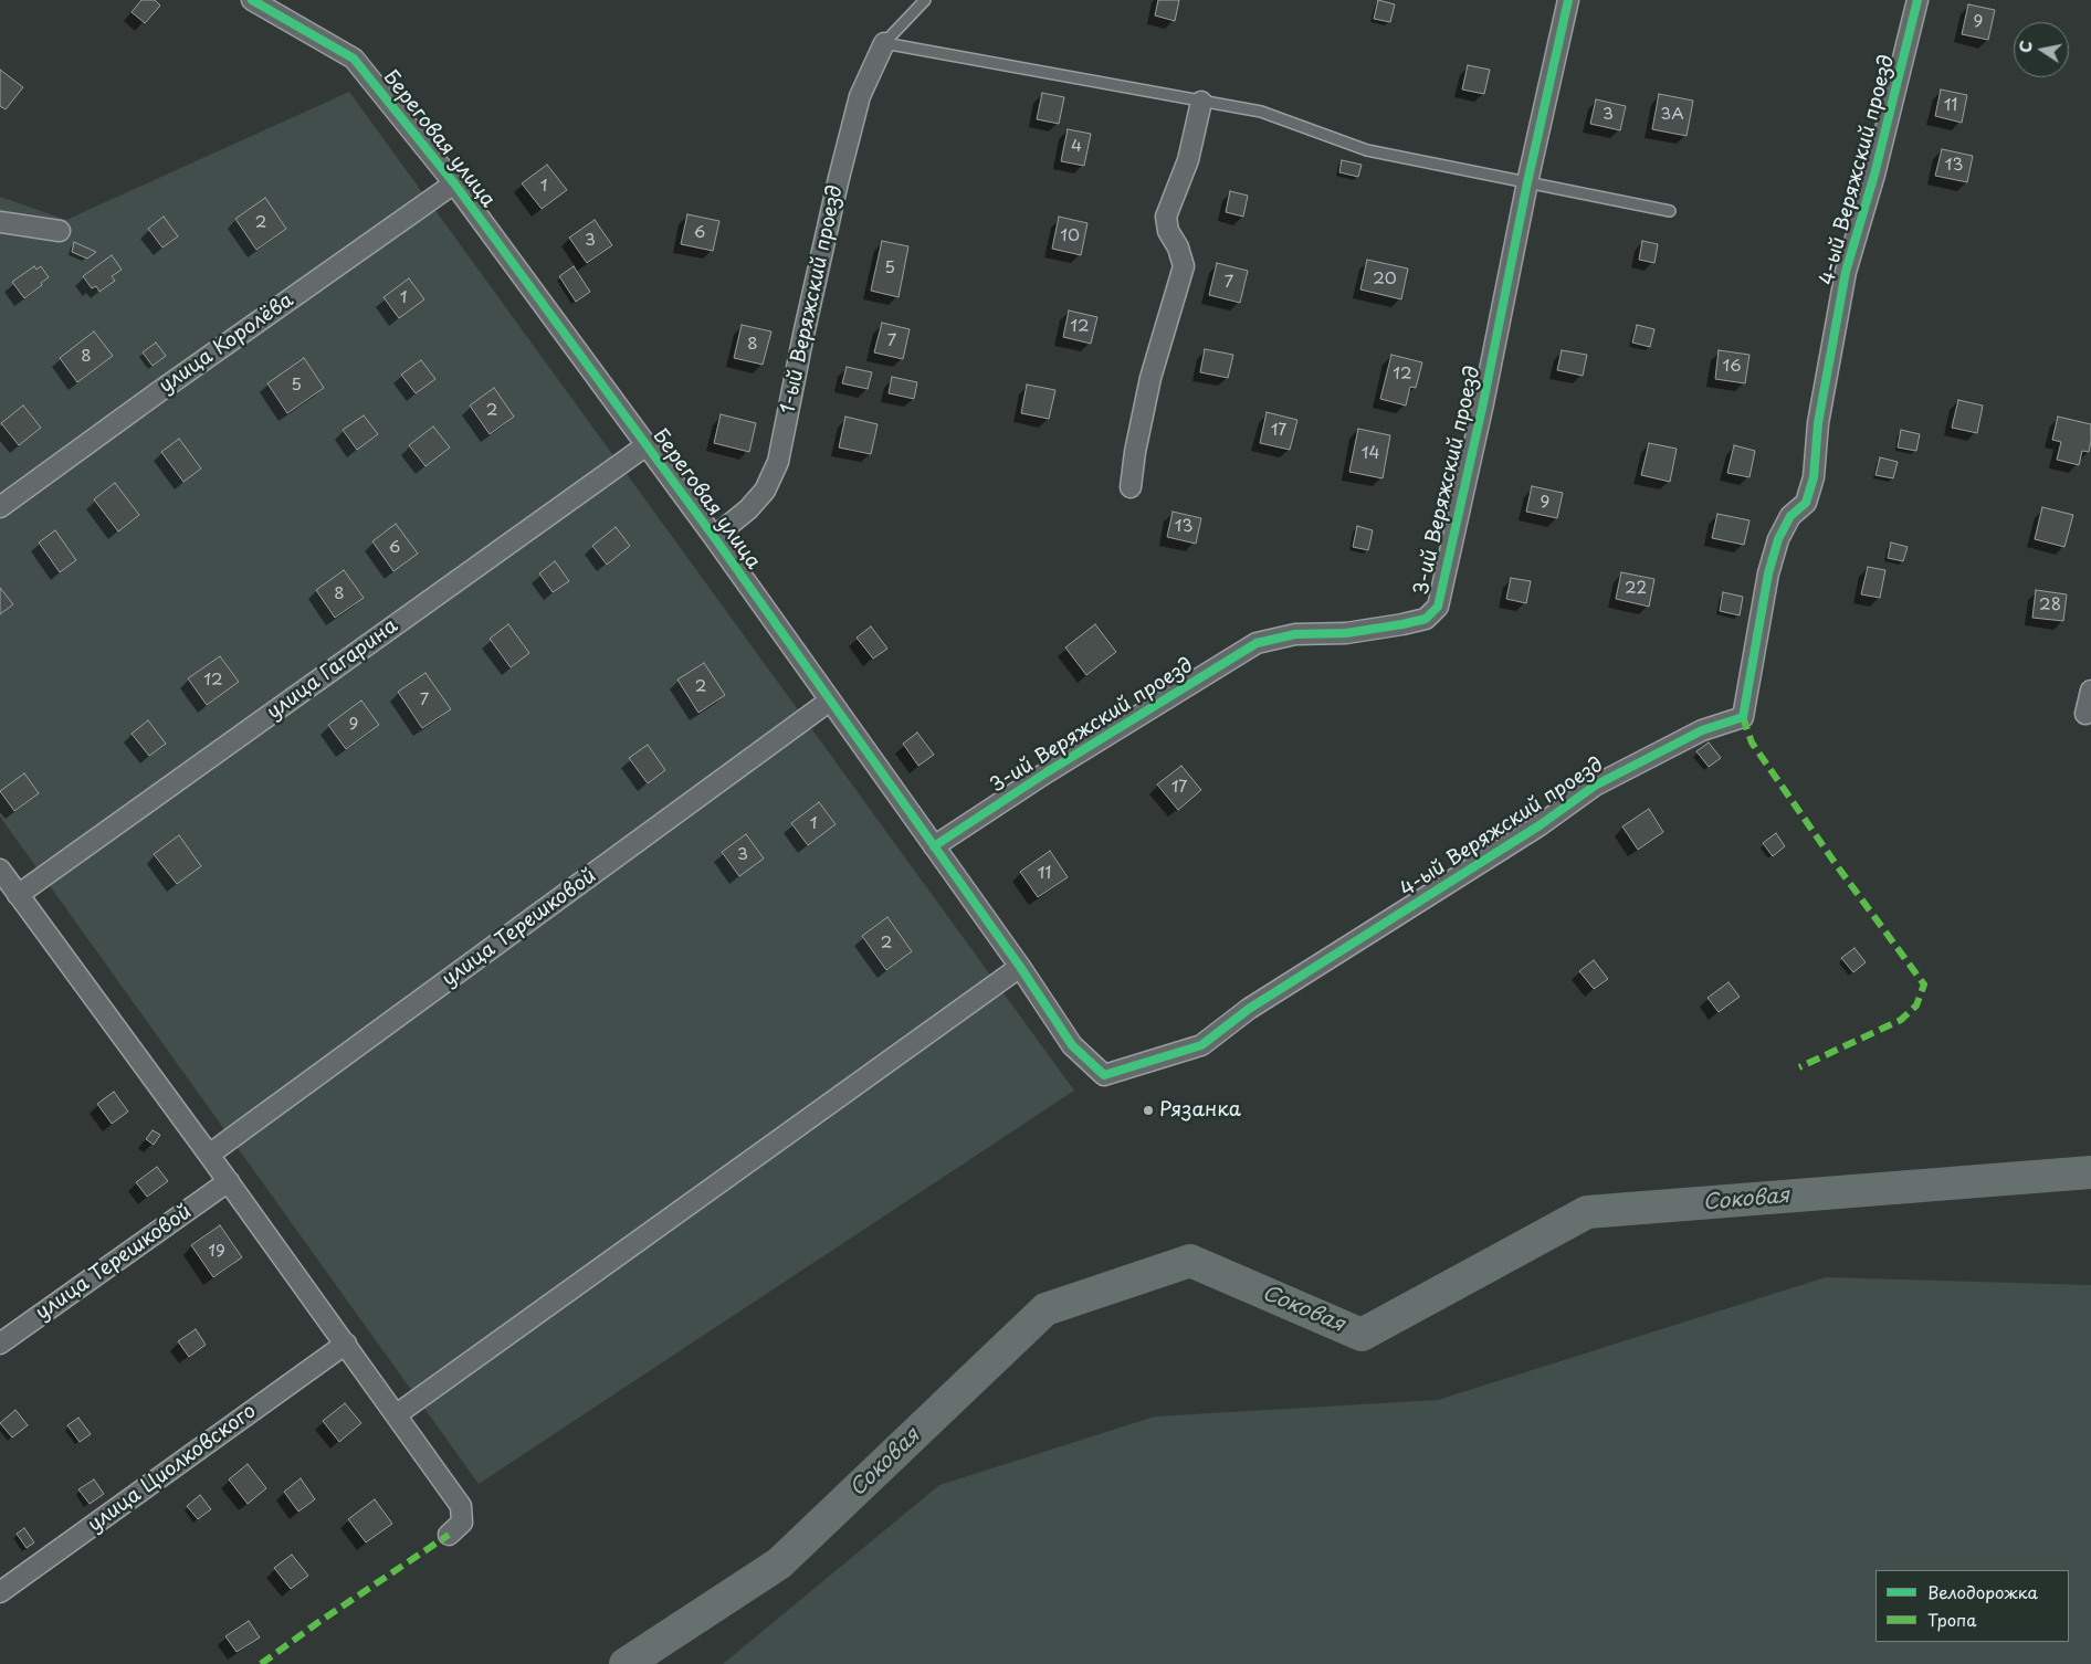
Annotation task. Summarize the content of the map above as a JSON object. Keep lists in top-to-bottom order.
{
  "streets": {
    "street": [
      "Береговая улица",
      "4-ый Веряжский проезд",
      "1-ый Веряжский проезд",
      "улица Королёва",
      "3-ий Веряжский проезд",
      "улица Гагарина",
      "улица Терешковой",
      "улица Циолковского"
    ]
  },
  "crossings": [
    ["Береговая улица", "4-ый Веряжский проезд"],
    ["Береговая улица", "1-ый Веряжский проезд"],
    ["Береговая улица", "улица Королёва"],
    ["Береговая улица", "3-ий Веряжский проезд"],
    ["Береговая улица", "улица Гагарина"],
    ["Береговая улица", "улица Терешковой"]
  ],
  "water": ["Соковая"],
  "places": ["Рязанка"],
  "house_numbers": [
    "9",
    "11",
    "3",
    "3А",
    "4",
    "13",
    "1",
    "2",
    "6",
    "10",
    "3",
    "5",
    "20",
    "7",
    "1",
    "12",
    "7",
    "8",
    "8",
    "16",
    "12",
    "5",
    "2",
    "17",
    "14",
    "9",
    "13",
    "6",
    "22",
    "8",
    "28",
    "12",
    "2",
    "7",
    "9",
    "17",
    "1",
    "3",
    "11",
    "2",
    "19"
  ],
  "legend": ["Велодорожка", "Тропа"],
  "north": "left"
}
